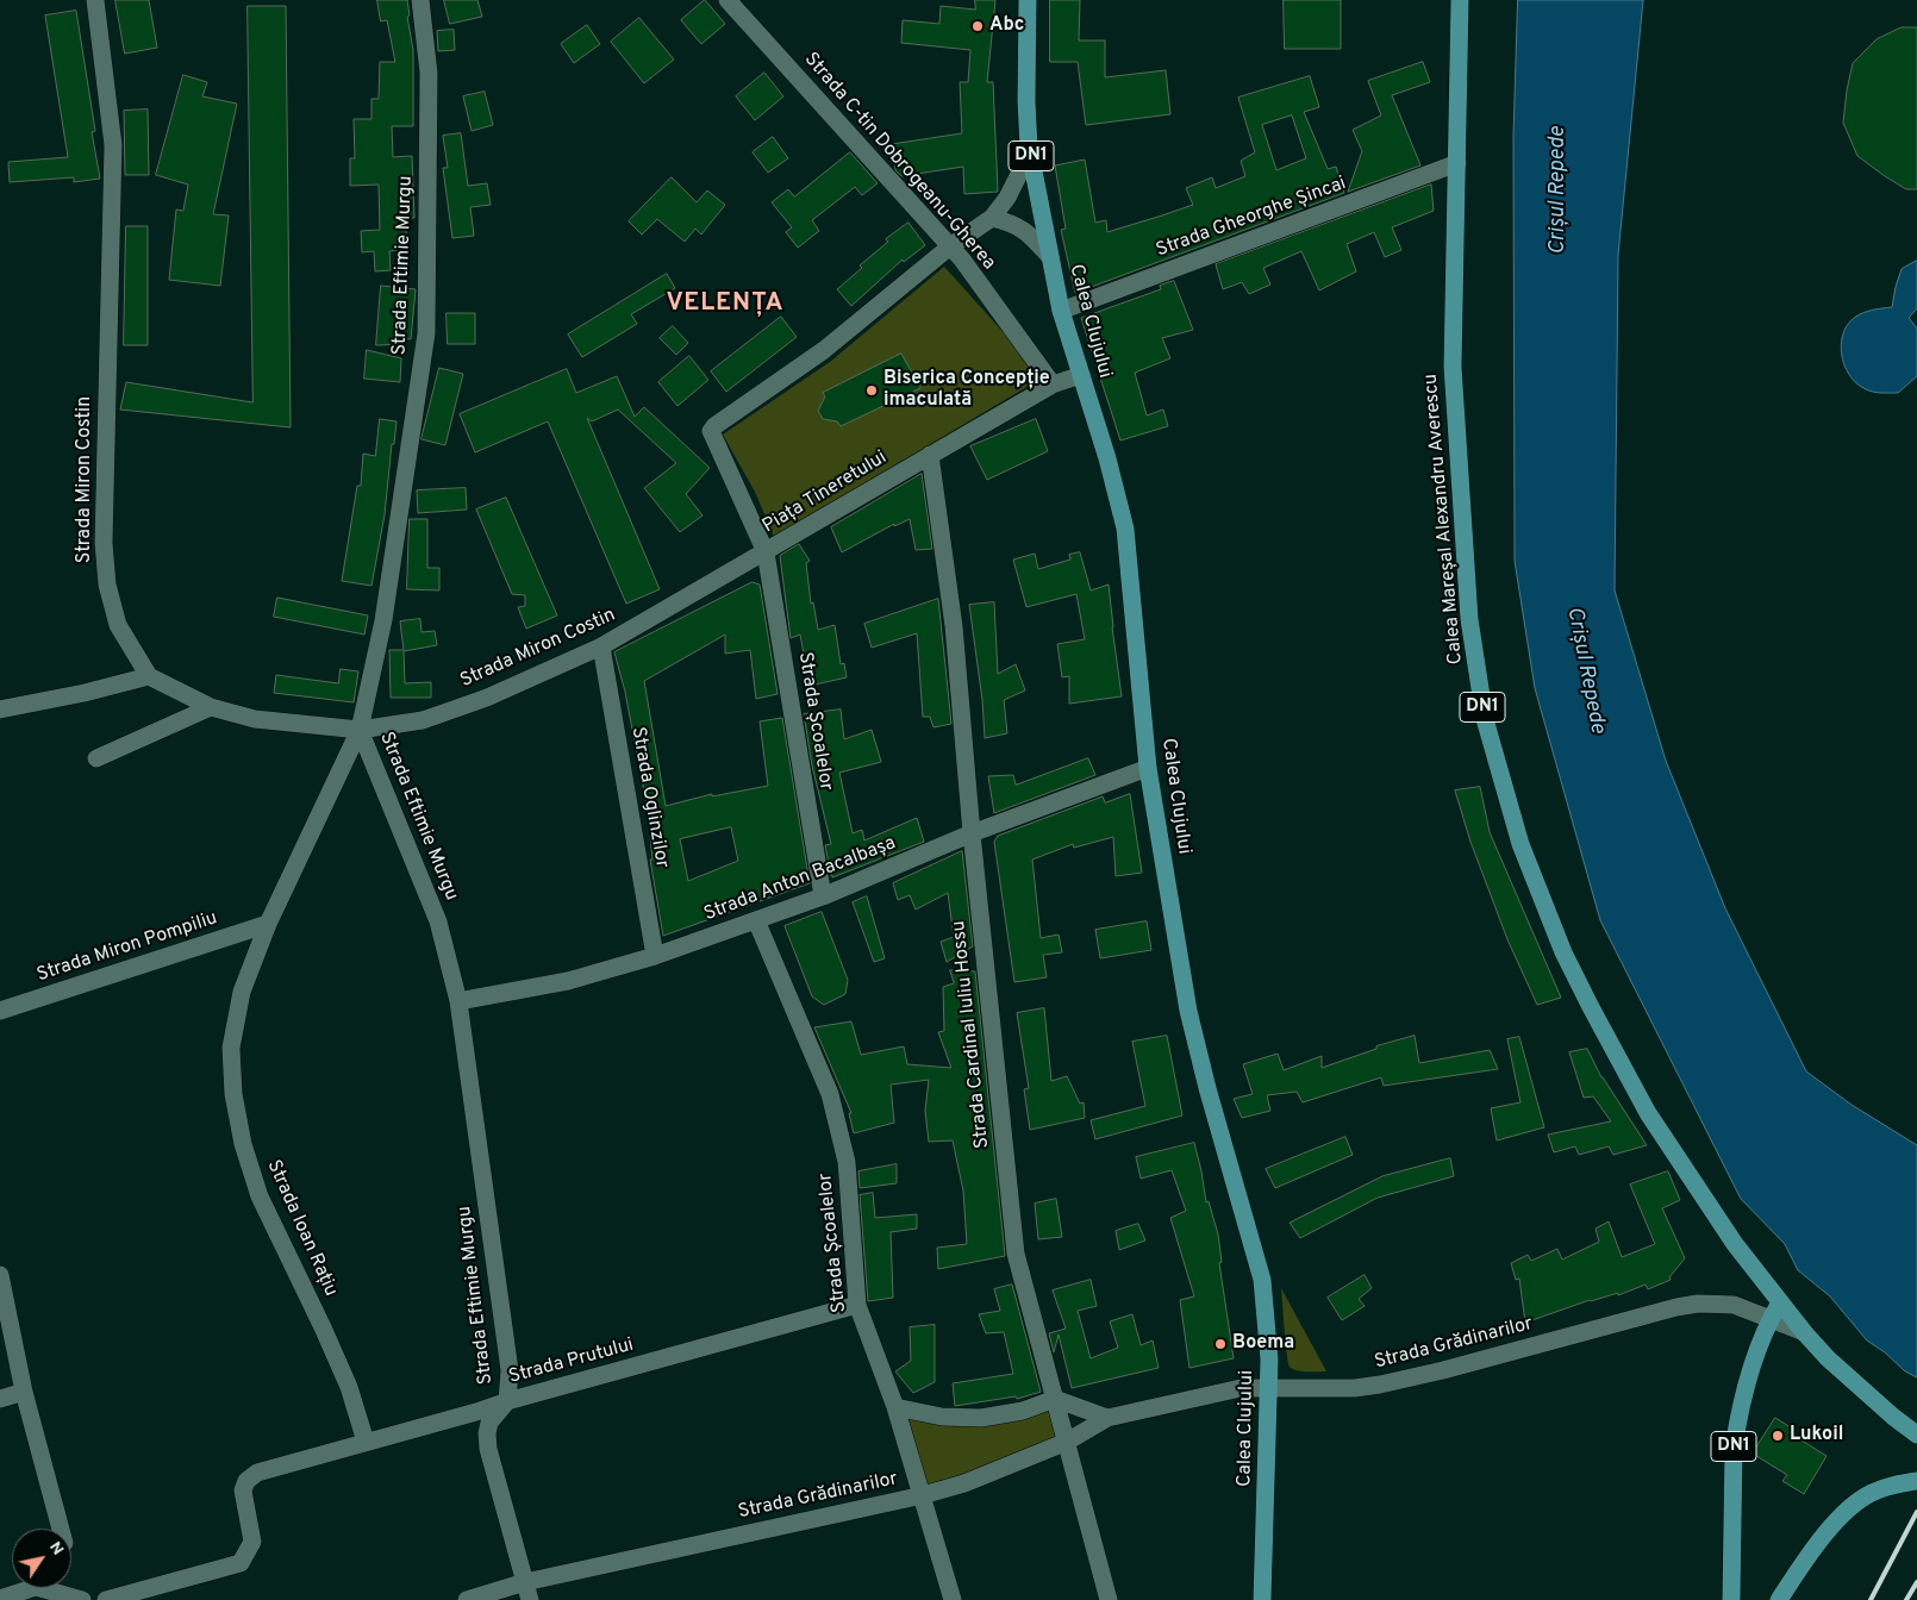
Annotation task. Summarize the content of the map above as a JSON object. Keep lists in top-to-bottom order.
{
  "streets": {
    "main road": ["DN1", "Calea Clujului", "Calea Mareșal Alexandru Averescu"],
    "street": [
      "Strada C-tin Dobrogeanu-Gherea",
      "Strada Gheorghe Șincai",
      "Strada Eftimie Murgu",
      "Strada Miron Costin",
      "Piața Tineretului",
      "Strada Școalelor",
      "Strada Oglinzilor",
      "Strada Anton Bacalbașa",
      "Strada Miron Pompiliu",
      "Strada Cardinal Iuliu Hossu",
      "Strada Ioan Rațiu",
      "Strada Grădinarilor",
      "Strada Prutului"
    ]
  },
  "crossings": [
    ["DN1", "Calea Mareșal Alexandru Averescu"],
    ["DN1", "Strada Grădinarilor"],
    ["Strada C-tin Dobrogeanu-Gherea", "Piața Tineretului"],
    ["Strada Gheorghe Șincai", "Calea Clujului"],
    ["Strada Gheorghe Șincai", "Calea Mareșal Alexandru Averescu"],
    ["Strada Eftimie Murgu", "Strada Miron Costin"],
    ["Strada Eftimie Murgu", "Strada Anton Bacalbașa"],
    ["Strada Eftimie Murgu", "Strada Ioan Rațiu"],
    ["Strada Eftimie Murgu", "Strada Grădinarilor"],
    ["Strada Eftimie Murgu", "Strada Prutului"],
    ["Calea Clujului", "Piața Tineretului"],
    ["Calea Clujului", "Strada Anton Bacalbașa"],
    ["Calea Clujului", "Strada Grădinarilor"],
    ["Strada Miron Costin", "Piața Tineretului"],
    ["Strada Miron Costin", "Strada Școalelor"],
    ["Strada Miron Costin", "Strada Oglinzilor"],
    ["Strada Miron Costin", "Strada Ioan Rațiu"],
    ["Piața Tineretului", "Strada Școalelor"],
    ["Piața Tineretului", "Strada Cardinal Iuliu Hossu"],
    ["Calea Mareșal Alexandru Averescu", "Strada Grădinarilor"],
    ["Strada Școalelor", "Strada Anton Bacalbașa"],
    ["Strada Școalelor", "Strada Grădinarilor"],
    ["Strada Școalelor", "Strada Prutului"],
    ["Strada Oglinzilor", "Strada Anton Bacalbașa"],
    ["Strada Anton Bacalbașa", "Strada Cardinal Iuliu Hossu"],
    ["Strada Miron Pompiliu", "Strada Ioan Rațiu"],
    ["Strada Cardinal Iuliu Hossu", "Strada Grădinarilor"],
    ["Strada Ioan Rațiu", "Strada Prutului"]
  ],
  "districts": ["VELENȚA"],
  "water": ["Crișul Repede"],
  "places": [
    "Abc",
    "Biserica Concepție imaculată",
    "Boema",
    "Lukoil"
  ],
  "north": "top right"
}
